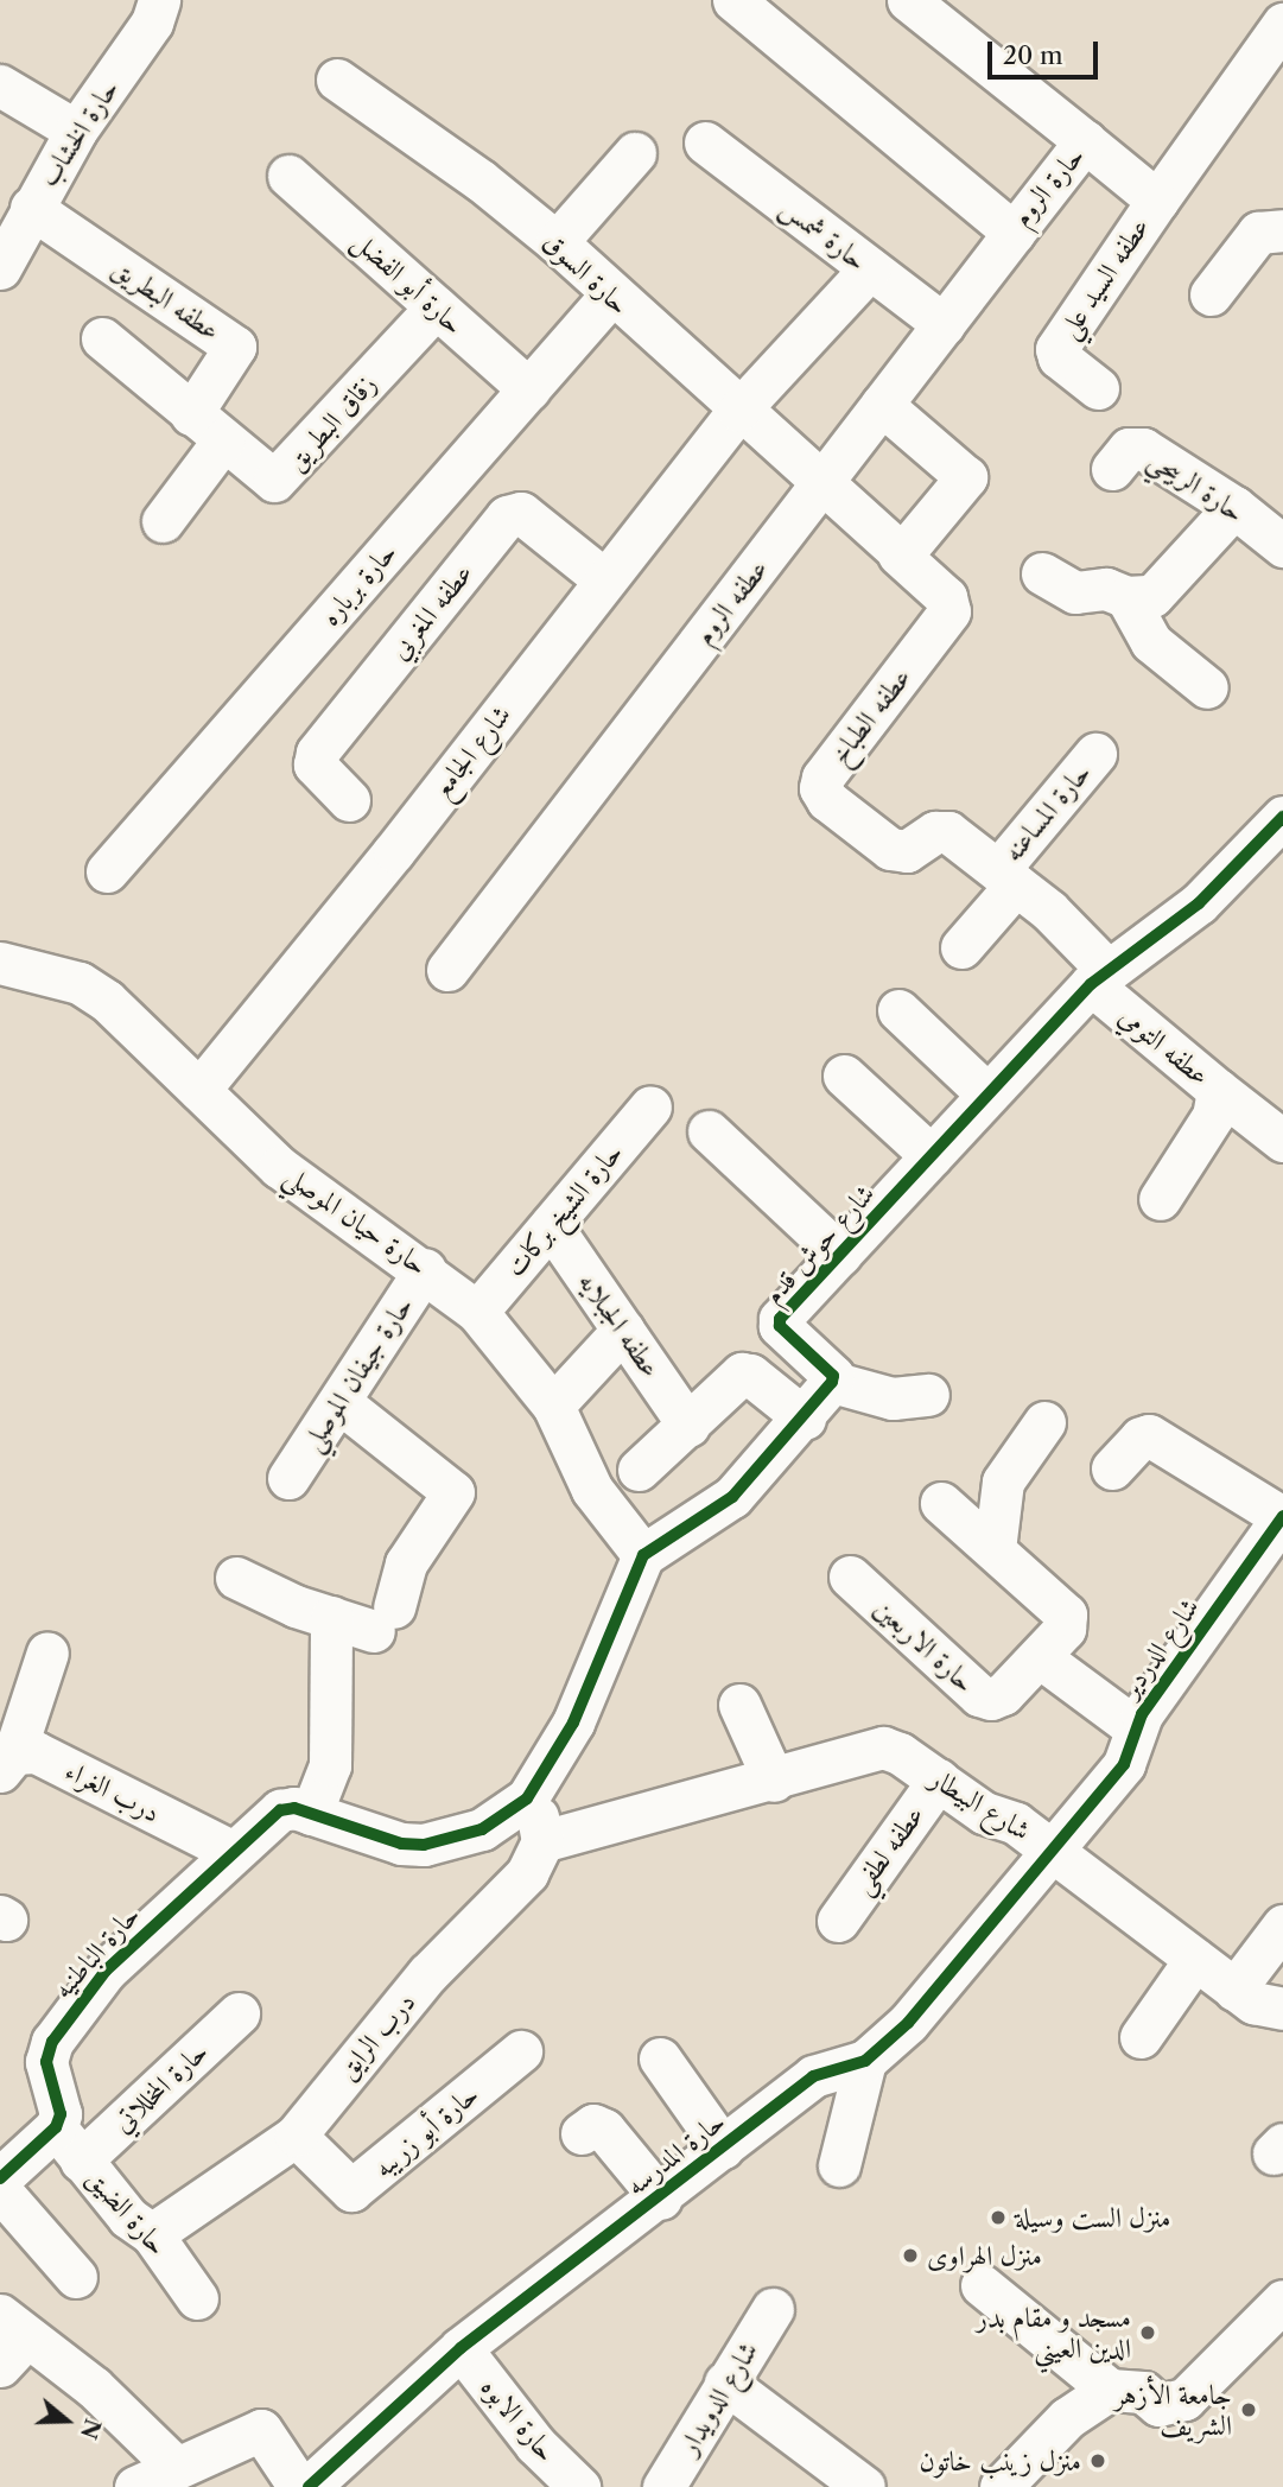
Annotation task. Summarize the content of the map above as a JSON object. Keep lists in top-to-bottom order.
{
  "streets": {
    "street": [
      "حارة الخشاب",
      "حارة الروم",
      "حارة شمس",
      "حارة السوق",
      "عطفه السيد علي",
      "حارة أبو الفضل",
      "عطفه البطريق",
      "زقاق البطريق",
      "حارة الربيحي",
      "حارة برباره",
      "عطفه الروم",
      "عطفه المغربي",
      "عطفه الطباخ",
      "شارع الجامع",
      "حارة المساعنه",
      "عطفه التومي",
      "حارة الشيخ بركات",
      "حارة حيان الموصلي",
      "شارع حوش قدم",
      "عطفه الجبلايه",
      "حارة جيفان الموصلي",
      "حارة الاربعين",
      "شارع الدردير",
      "درب الغراء",
      "شارع البيطار",
      "عطفه لطفي",
      "حارة الباطنيه",
      "درب الرايق",
      "حارة المخللاتي",
      "حارة أبو زريبه",
      "حارة المدرسه",
      "حارة الضيق",
      "شارع الدويدار",
      "حارة الابوه"
    ]
  },
  "crossings": [
    ["حارة الخشاب", "عطفه البطريق"],
    ["حارة الروم", "عطفه السيد علي"],
    ["حارة الروم", "عطفه الروم"],
    ["حارة شمس", "عطفه الروم"],
    ["حارة شمس", "شارع الجامع"],
    ["حارة السوق", "حارة برباره"],
    ["حارة السوق", "عطفه الروم"],
    ["حارة السوق", "عطفه الطباخ"],
    ["حارة السوق", "شارع الجامع"],
    ["حارة أبو الفضل", "زقاق البطريق"],
    ["حارة أبو الفضل", "حارة برباره"],
    ["عطفه البطريق", "زقاق البطريق"],
    ["عطفه المغربي", "شارع الجامع"],
    ["عطفه الطباخ", "حارة المساعنه"],
    ["عطفه الطباخ", "عطفه التومي"],
    ["عطفه الطباخ", "شارع حوش قدم"],
    ["شارع الجامع", "حارة حيان الموصلي"],
    ["عطفه التومي", "شارع حوش قدم"],
    ["حارة الشيخ بركات", "حارة حيان الموصلي"],
    ["حارة الشيخ بركات", "عطفه الجبلايه"],
    ["حارة حيان الموصلي", "حارة جيفان الموصلي"],
    ["شارع الدردير", "شارع البيطار"],
    ["شارع الدردير", "حارة المدرسه"],
    ["درب الغراء", "حارة الباطنيه"],
    ["شارع البيطار", "عطفه لطفي"],
    ["شارع البيطار", "درب الرايق"],
    ["شارع البيطار", "حارة المدرسه"],
    ["حارة الباطنيه", "حارة الضيق"],
    ["درب الرايق", "حارة أبو زريبه"],
    ["درب الرايق", "حارة الضيق"],
    ["حارة المخللاتي", "حارة الضيق"],
    ["حارة المدرسه", "حارة الابوه"]
  ],
  "places": [
    "منزل الست وسيلة",
    "منزل الهراوى",
    "مسجد و مقام بدر الدين العيني",
    "جامعة الأزهر الشريف",
    "منزل زينب خاتون"
  ],
  "scale_bar": "20 m",
  "north": "right"
}
